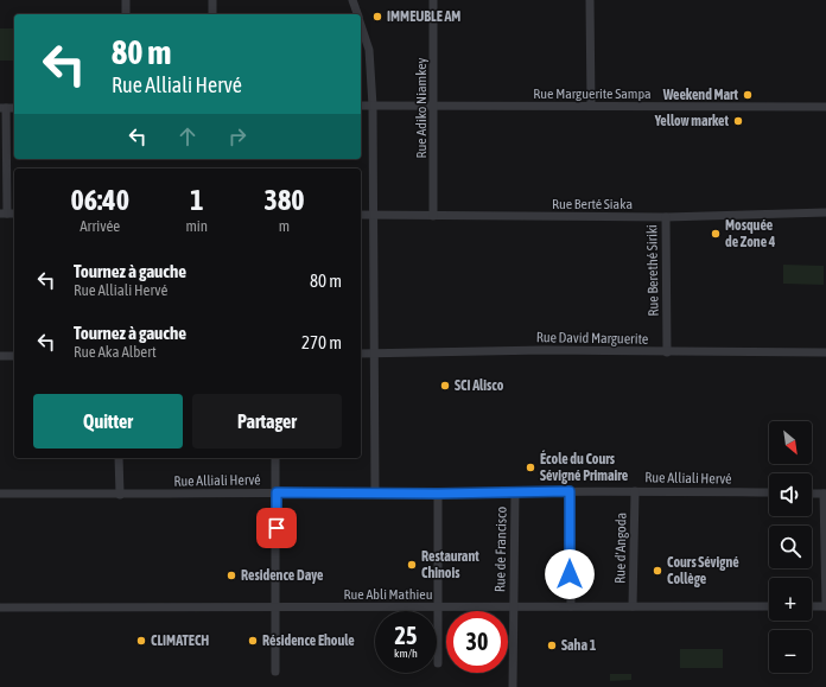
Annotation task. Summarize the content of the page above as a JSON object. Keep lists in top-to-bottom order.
{
  "streets": {
    "street": [
      "Rue Marguerite Sampa",
      "Rue Adiko Niamkey",
      "Rue Berté Siaka",
      "Rue Berethé Siriki",
      "Rue David Marguerite",
      "Rue Alliali Hervé",
      "Rue d'Angoda",
      "Rue de Francisco",
      "Rue Abli Mathieu"
    ]
  },
  "crossings": [
    ["Rue Marguerite Sampa", "Rue Adiko Niamkey"],
    ["Rue Adiko Niamkey", "Rue Berté Siaka"],
    ["Rue Berté Siaka", "Rue Berethé Siriki"],
    ["Rue Berethé Siriki", "Rue David Marguerite"],
    ["Rue Alliali Hervé", "Rue d'Angoda"],
    ["Rue Alliali Hervé", "Rue de Francisco"],
    ["Rue d'Angoda", "Rue Abli Mathieu"],
    ["Rue de Francisco", "Rue Abli Mathieu"]
  ],
  "places": [
    "IMMEUBLE AM",
    "Weekend Mart",
    "Yellow market",
    "Mosquée de Zone 4",
    "SCI Alisco",
    "École du Cours Sévigné Primaire",
    "Restaurant Chinois",
    "Cours Sévigné Collège",
    "Residence Daye",
    "CLIMATECH",
    "Résidence Ehoule",
    "Saha 1"
  ],
  "north": "bottom right",
  "page": {
    "turn": ["80 m", "Rue Alliali Hervé"],
    "eta": [
      "06:40",
      "Arrivée",
      "1",
      "min",
      "380",
      "m"
    ],
    "list": [
      {
        "name": "Tournez à gauche",
        "note": "Rue Alliali Hervé",
        "value": "80 m"
      },
      {
        "name": "Tournez à gauche",
        "note": "Rue Aka Albert",
        "value": "270 m"
      }
    ],
    "buttons": ["Quitter", "Partager"],
    "map_buttons": ["+", "−"],
    "speed": "25 km/h",
    "limit": "30"
  }
}
